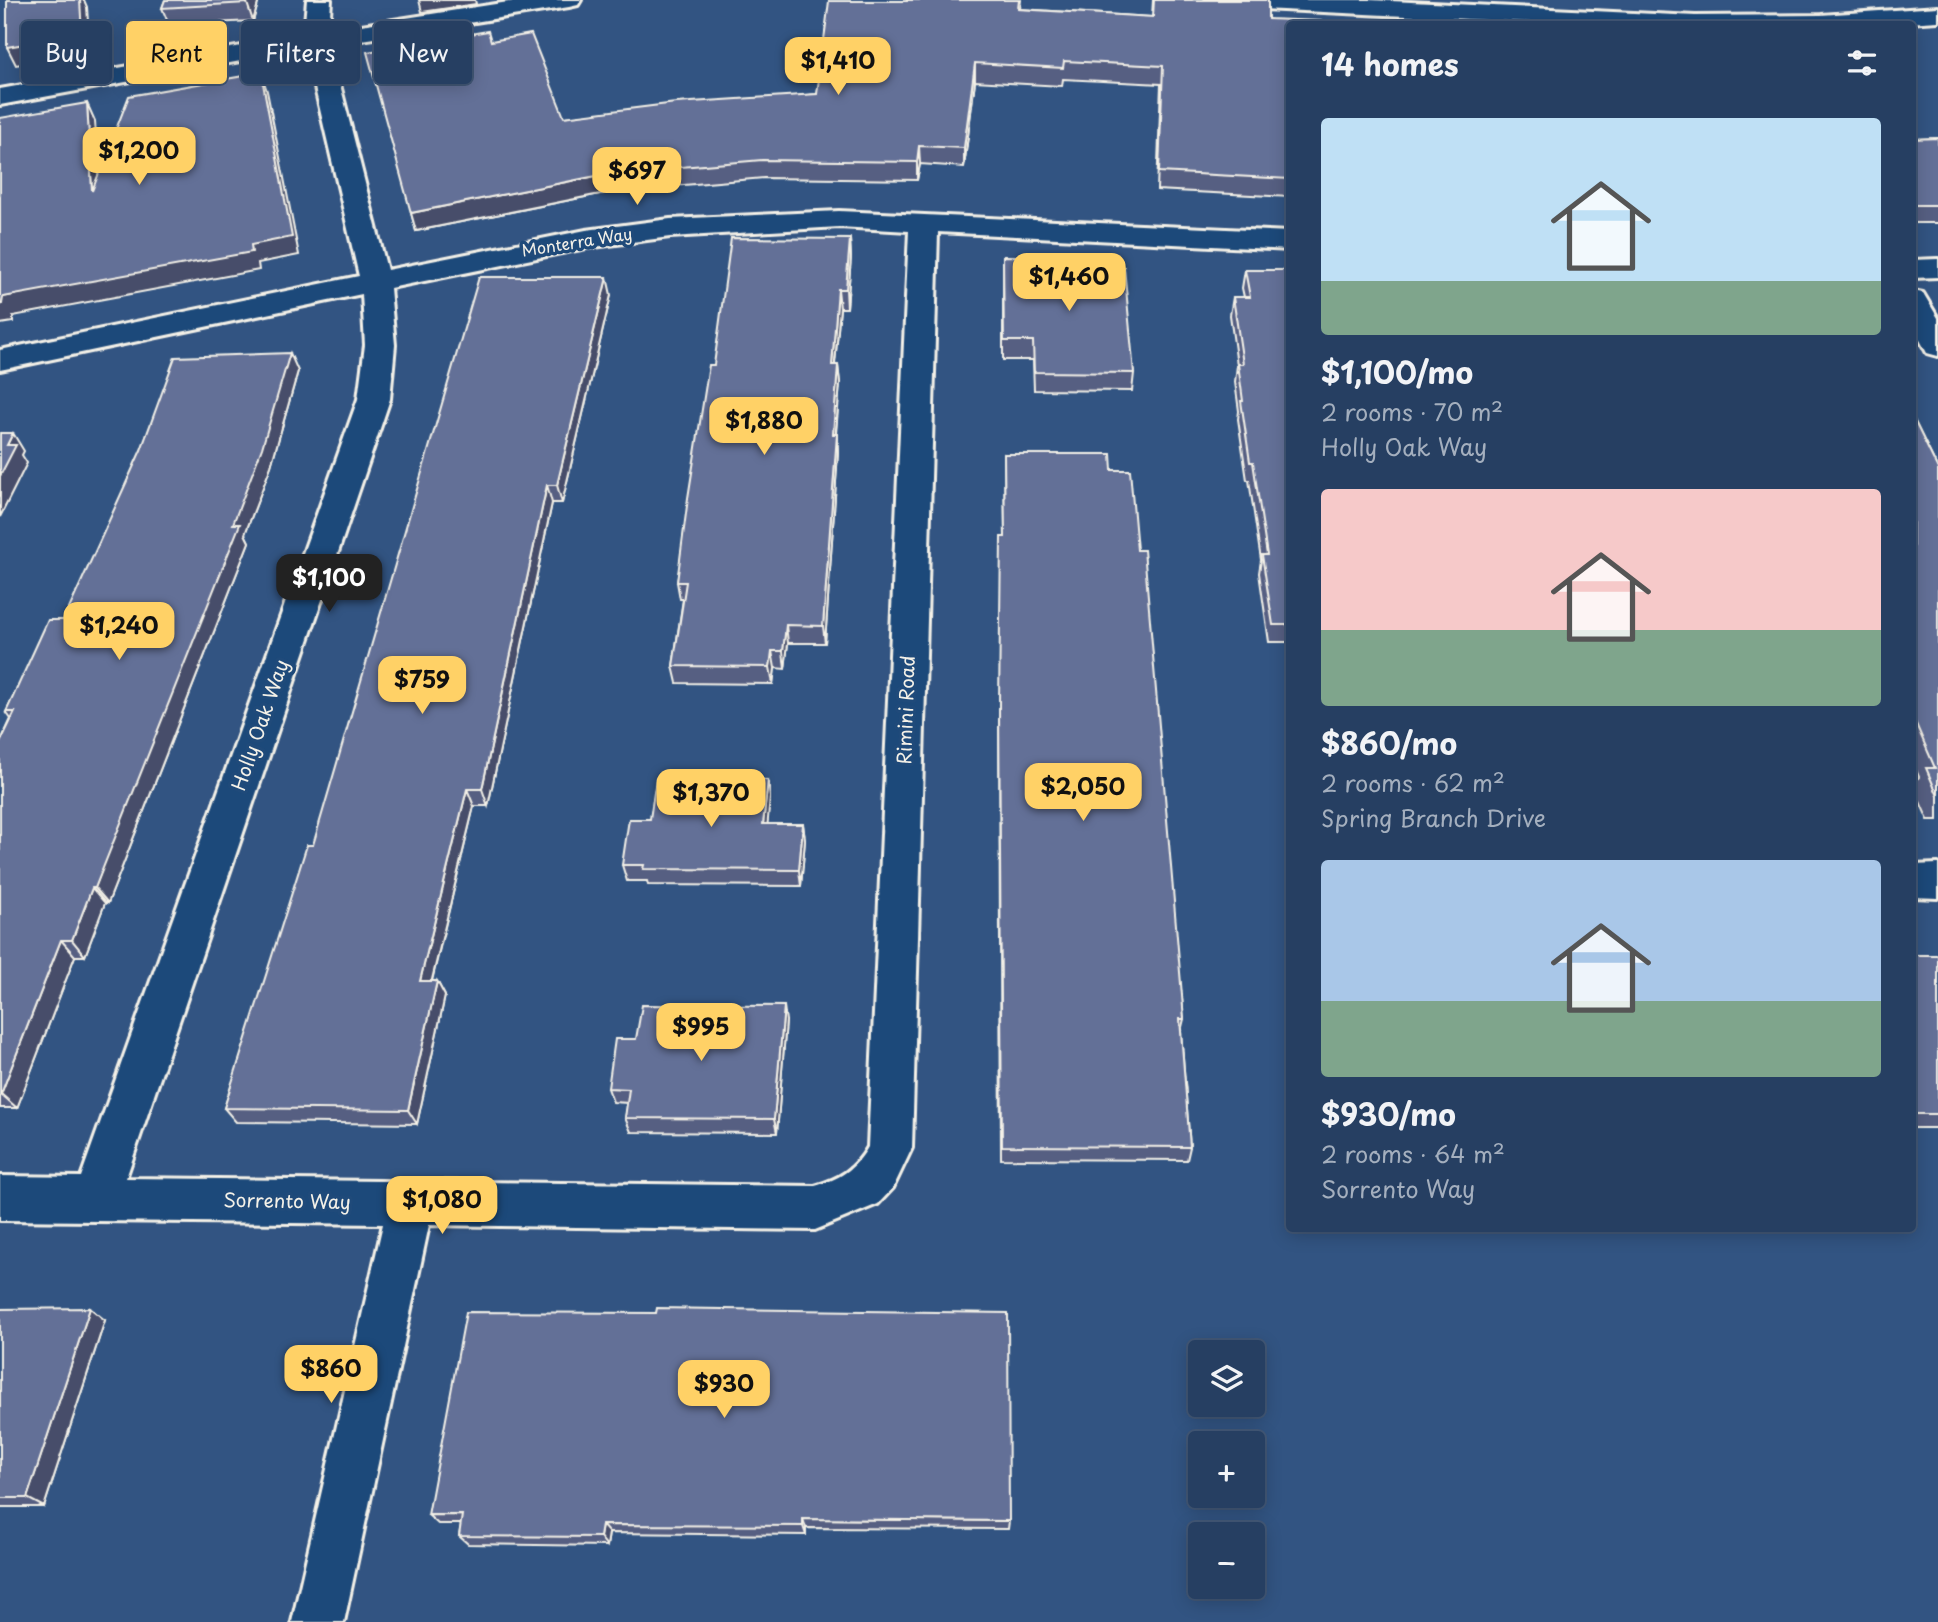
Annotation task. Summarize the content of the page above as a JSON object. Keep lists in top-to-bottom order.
{
  "streets": {
    "street": [
      "Monterra Way",
      "Rimini Road",
      "Holly Oak Way",
      "Sorrento Way"
    ]
  },
  "crossings": [
    ["Monterra Way", "Rimini Road"],
    ["Monterra Way", "Holly Oak Way"],
    ["Rimini Road", "Sorrento Way"],
    ["Holly Oak Way", "Sorrento Way"]
  ],
  "page": {
    "chip": [
      "Buy",
      "Rent",
      "Filters",
      "New"
    ],
    "heading": "14 homes",
    "price": [
      "$1,410",
      "$1,200",
      "$697",
      "$1,460",
      "$1,880",
      "$1,100",
      "$1,240",
      "$759",
      "$2,050",
      "$1,370",
      "$995",
      "$1,080",
      "$860",
      "$930"
    ],
    "list": [
      {
        "name": "$1,100/mo",
        "note": "2 rooms · 70 m² · Holly Oak Way"
      },
      {
        "name": "$860/mo",
        "note": "2 rooms · 62 m² · Spring Branch Drive"
      },
      {
        "name": "$930/mo",
        "note": "2 rooms · 64 m² · Sorrento Way"
      }
    ],
    "map_buttons": ["+", "−"]
  }
}
